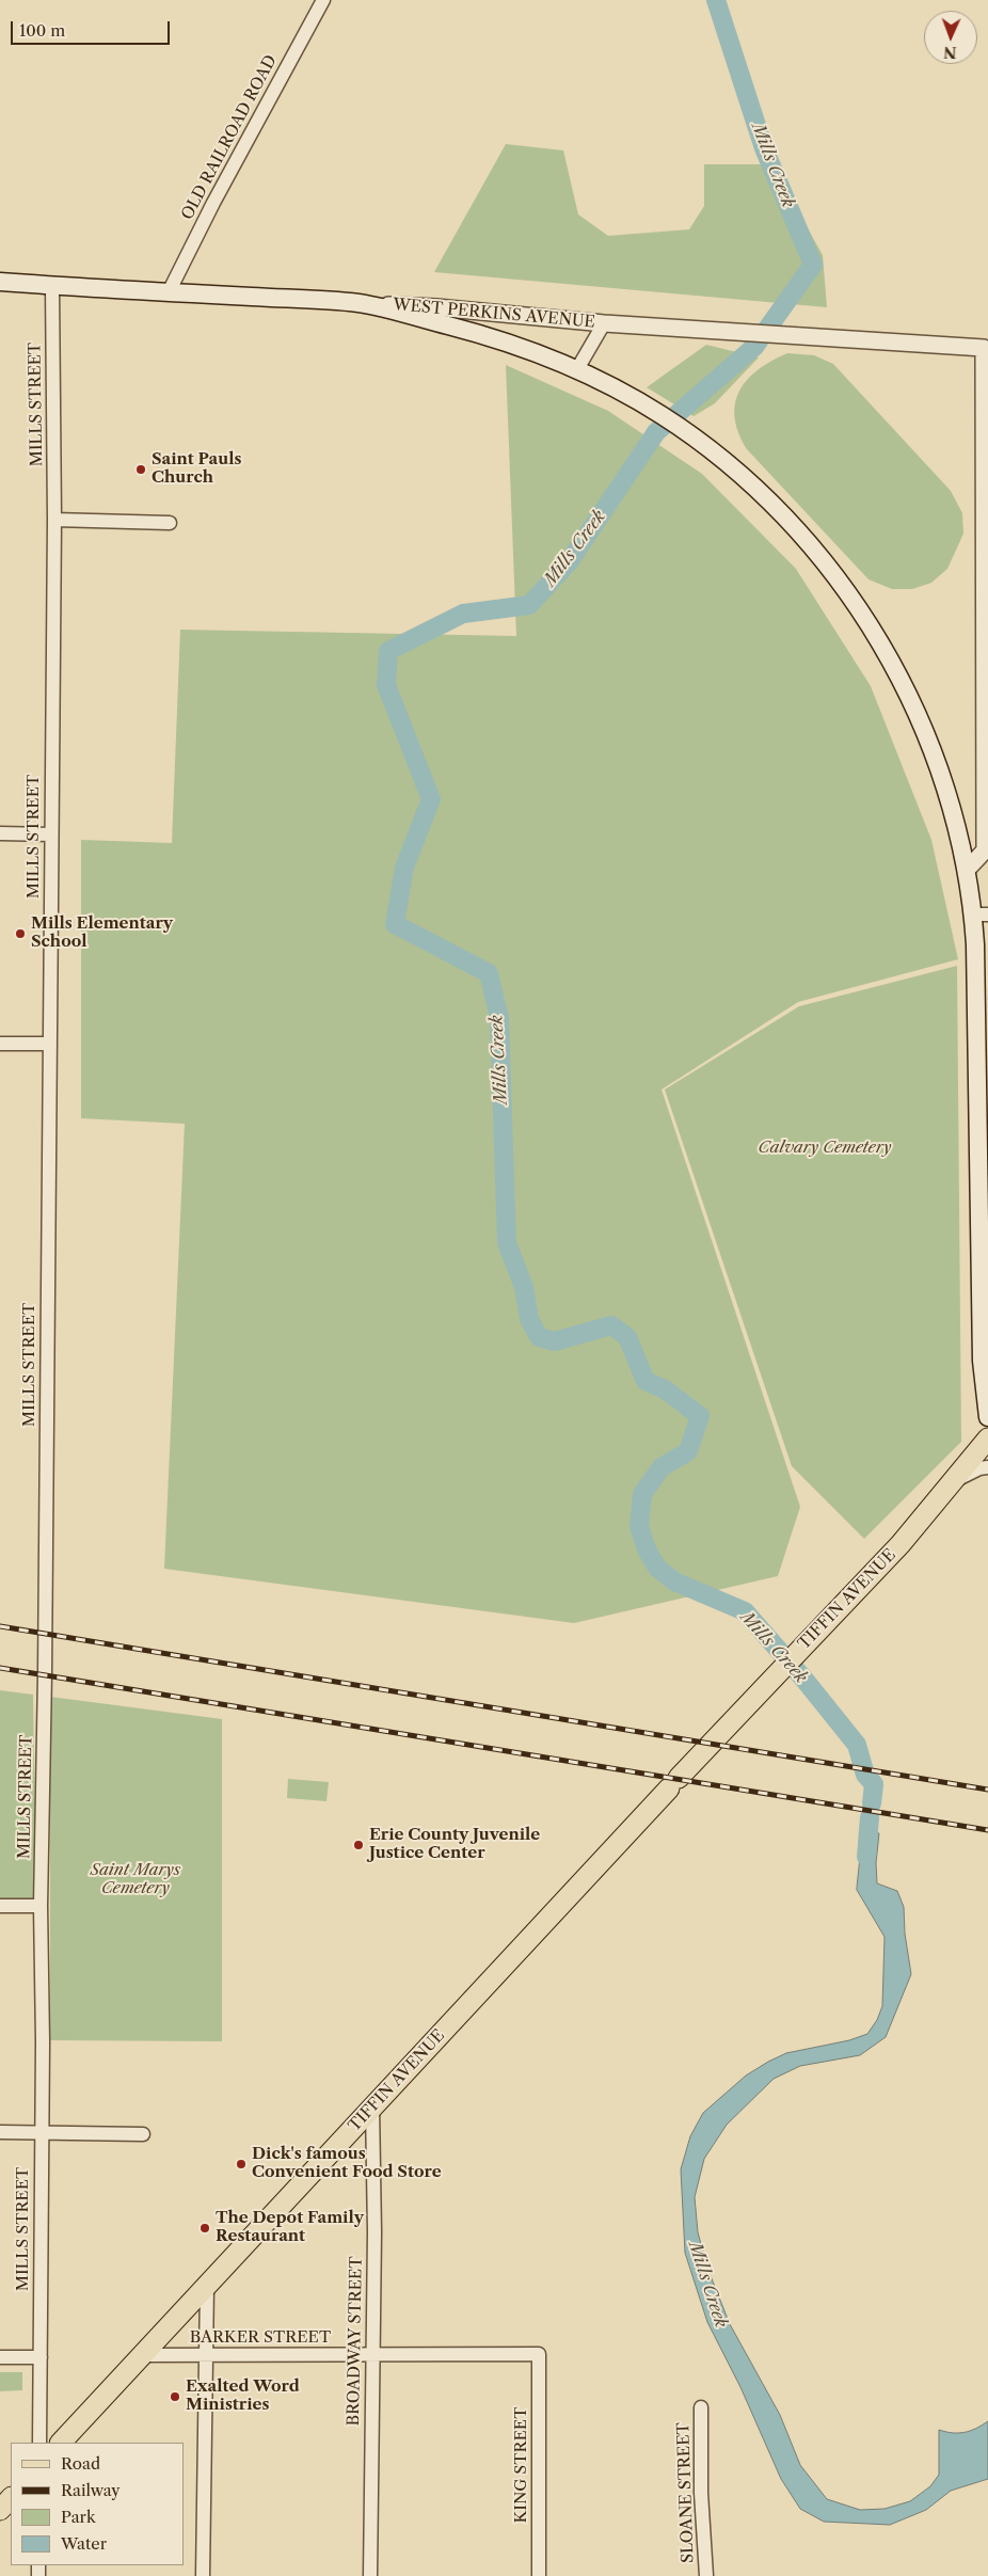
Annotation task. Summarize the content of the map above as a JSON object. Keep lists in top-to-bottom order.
{
  "streets": {
    "main road": ["WEST PERKINS AVENUE", "TIFFIN AVENUE"],
    "street": [
      "OLD RAILROAD ROAD",
      "MILLS STREET",
      "BARKER STREET",
      "BROADWAY STREET",
      "KING STREET",
      "SLOANE STREET"
    ]
  },
  "crossings": [
    ["OLD RAILROAD ROAD", "WEST PERKINS AVENUE"],
    ["WEST PERKINS AVENUE", "MILLS STREET"],
    ["TIFFIN AVENUE", "BARKER STREET"],
    ["TIFFIN AVENUE", "BROADWAY STREET"],
    ["BARKER STREET", "BROADWAY STREET"],
    ["BARKER STREET", "KING STREET"]
  ],
  "water": ["Mills Creek"],
  "parks": ["Calvary Cemetery", "Saint Marys Cemetery"],
  "places": [
    "Saint Pauls Church",
    "Mills Elementary School",
    "Erie County Juvenile Justice Center",
    "Dick's famous Convenient Food Store",
    "The Depot Family Restaurant",
    "Exalted Word Ministries"
  ],
  "legend": [
    "Road",
    "Railway",
    "Park",
    "Water"
  ],
  "scale_bar": "100 m",
  "north": "bottom"
}
